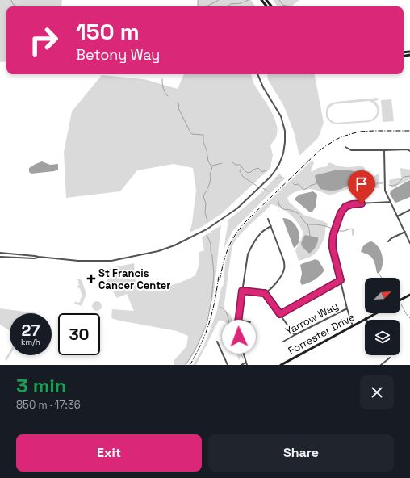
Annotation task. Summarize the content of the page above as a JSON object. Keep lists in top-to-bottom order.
{
  "streets": {
    "street": ["Yarrow Way", "Forrester Drive"]
  },
  "places": {
    "health": ["St Francis Cancer Center"]
  },
  "north": "top right",
  "page": {
    "turn": ["150 m", "Betony Way"],
    "speed": "27 km/h",
    "limit": "30",
    "heading": ["3 min", "850 m · 17:36"],
    "buttons": ["Exit", "Share"]
  }
}
